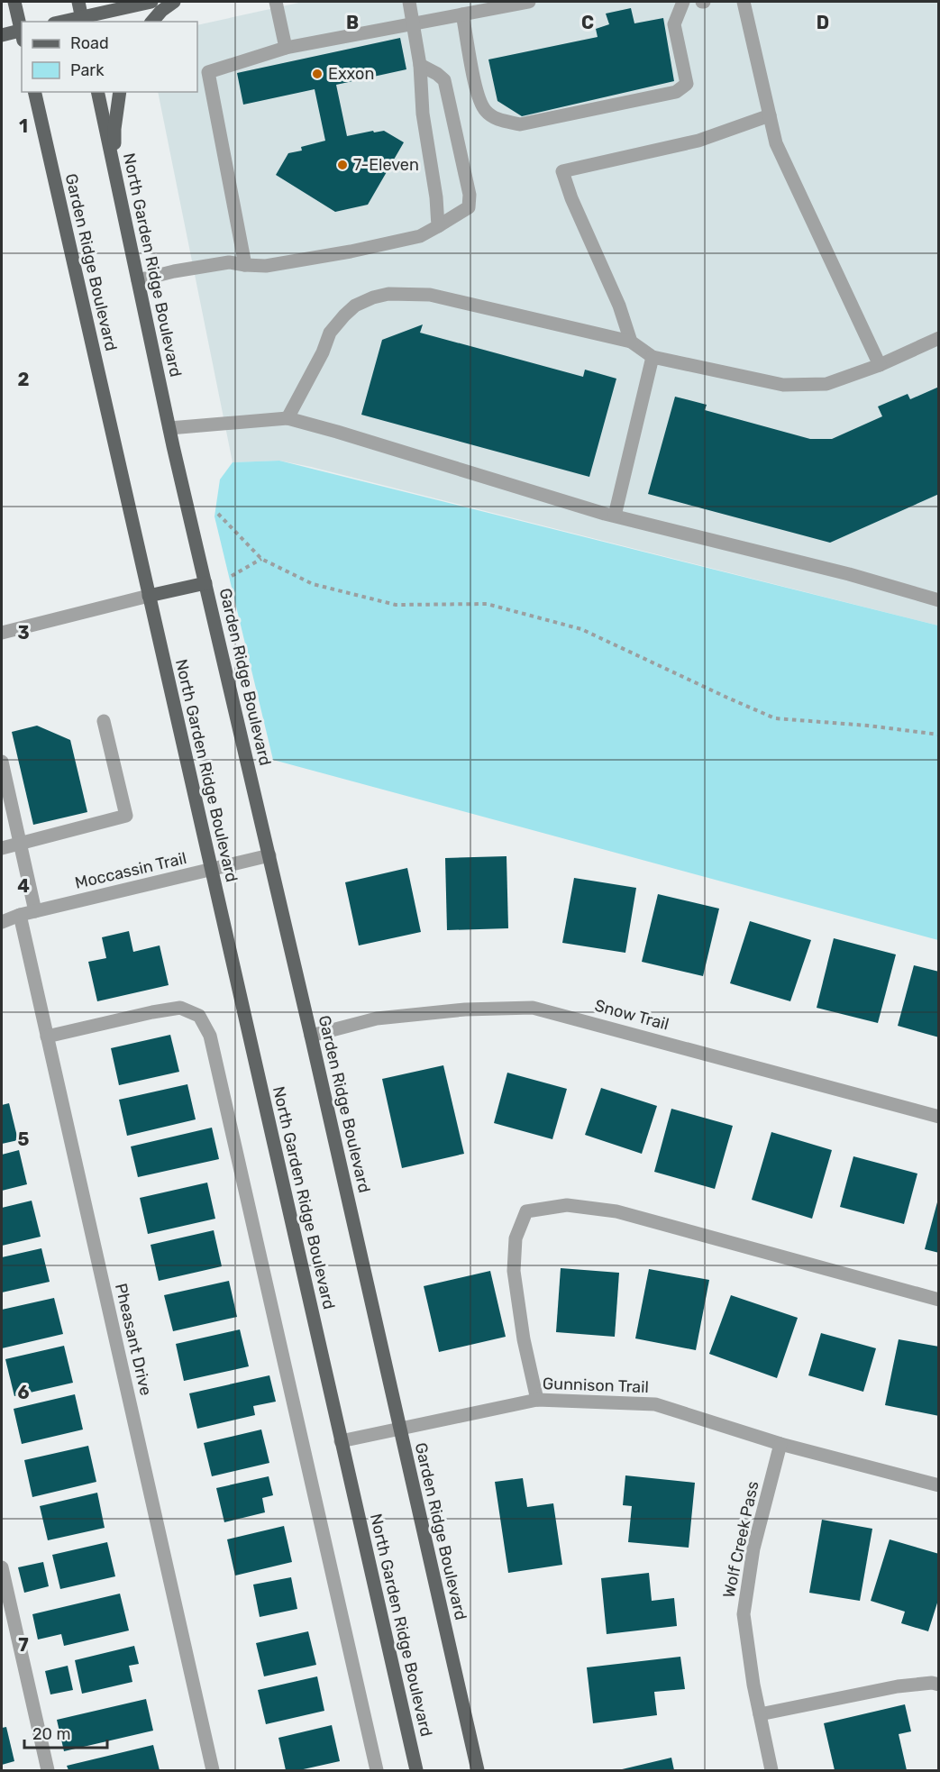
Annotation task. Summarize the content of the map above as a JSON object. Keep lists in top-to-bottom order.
{
  "streets": {
    "main road": ["Garden Ridge Boulevard", "North Garden Ridge Boulevard"],
    "street": [
      "Moccassin Trail",
      "Snow Trail",
      "Pheasant Drive",
      "Gunnison Trail",
      "Wolf Creek Pass"
    ]
  },
  "crossings": [
    ["Garden Ridge Boulevard", "North Garden Ridge Boulevard"],
    ["Garden Ridge Boulevard", "Moccassin Trail"],
    ["Garden Ridge Boulevard", "Snow Trail"],
    ["Garden Ridge Boulevard", "Gunnison Trail"],
    ["North Garden Ridge Boulevard", "Moccassin Trail"],
    ["North Garden Ridge Boulevard", "Gunnison Trail"],
    ["Moccassin Trail", "Pheasant Drive"],
    ["Gunnison Trail", "Wolf Creek Pass"]
  ],
  "places": ["Exxon", "7-Eleven"],
  "legend": ["Road", "Park"],
  "scale_bar": "20 m",
  "grid": {
    "columns": ["B", "C", "D"],
    "rows": [
      "1",
      "2",
      "3",
      "4",
      "5",
      "6",
      "7"
    ]
  }
}
